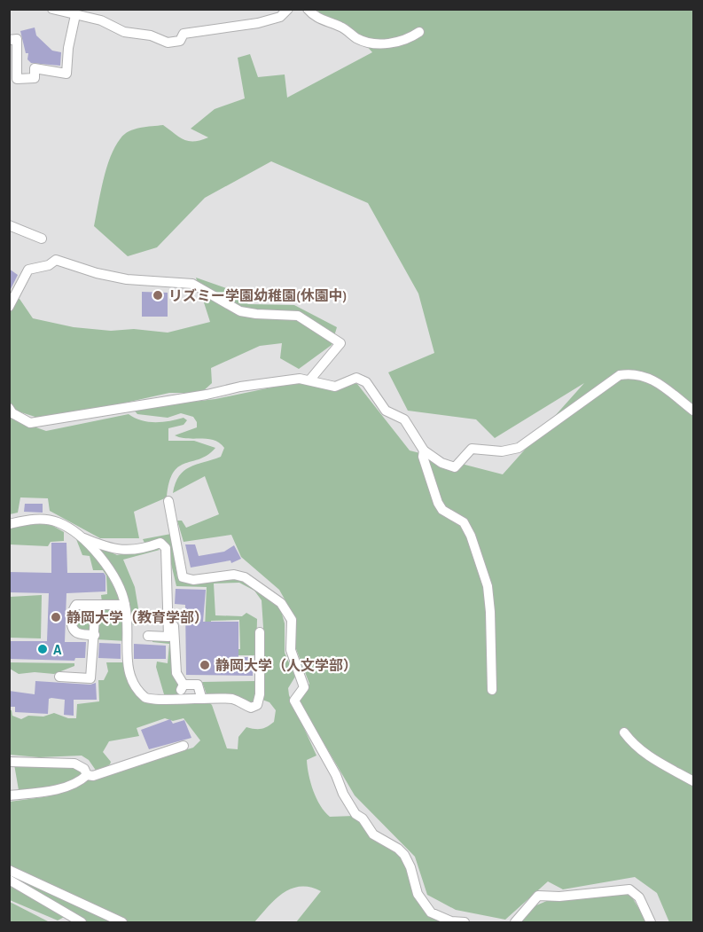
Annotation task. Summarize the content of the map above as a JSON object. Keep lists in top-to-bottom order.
{
  "places": [
    "リズミー学園幼稚園(休園中)",
    "静岡大学（教育学部）",
    "A",
    "静岡大学（人文学部）"
  ]
}
